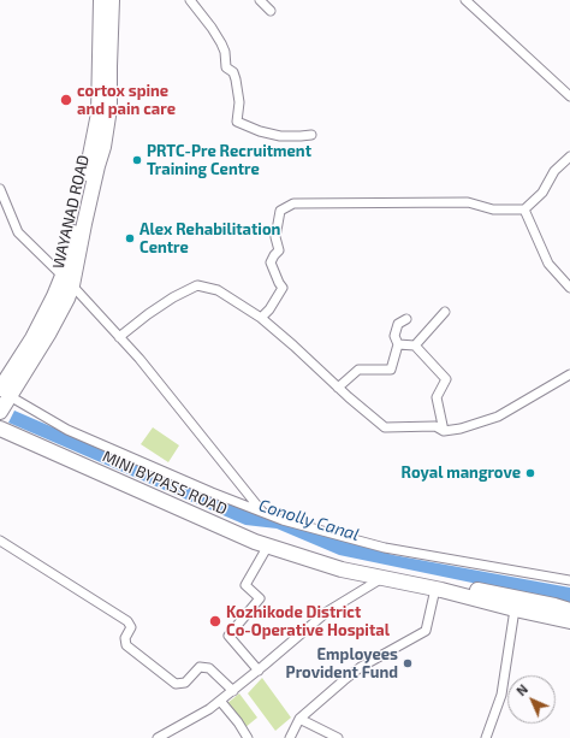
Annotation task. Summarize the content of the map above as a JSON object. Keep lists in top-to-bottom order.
{
  "streets": {
    "main road": ["WAYANAD ROAD", "MINI BYPASS ROAD"]
  },
  "water": ["Conolly Canal"],
  "places": [
    "cortox spine and pain care",
    "PRTC-Pre Recruitment Training Centre",
    "Alex Rehabilitation Centre",
    "Royal mangrove",
    "Kozhikode District Co-Operative Hospital",
    "Employees Provident Fund"
  ],
  "north": "top left"
}
